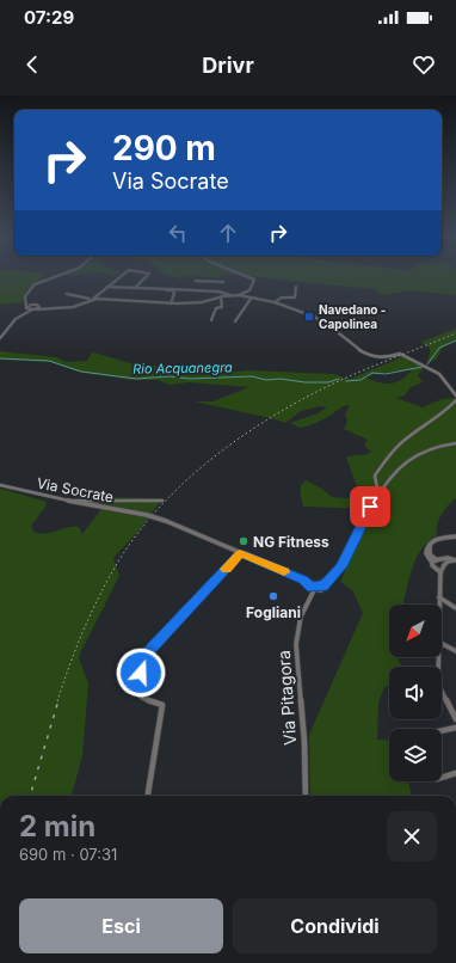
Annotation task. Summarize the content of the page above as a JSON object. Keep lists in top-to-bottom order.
{
  "streets": {
    "street": ["Via Socrate", "Via Pitagora"]
  },
  "water": ["Rio Acquanegra"],
  "places": {
    "transit": ["Navedano - Capolinea"],
    "other": ["NG Fitness", "Fogliani"]
  },
  "north": "bottom left",
  "page": {
    "status": "07:29",
    "header": "Drivr",
    "turn": ["290 m", "Via Socrate"],
    "heading": ["2 min", "690 m · 07:31"],
    "buttons": ["Esci", "Condividi"]
  }
}
